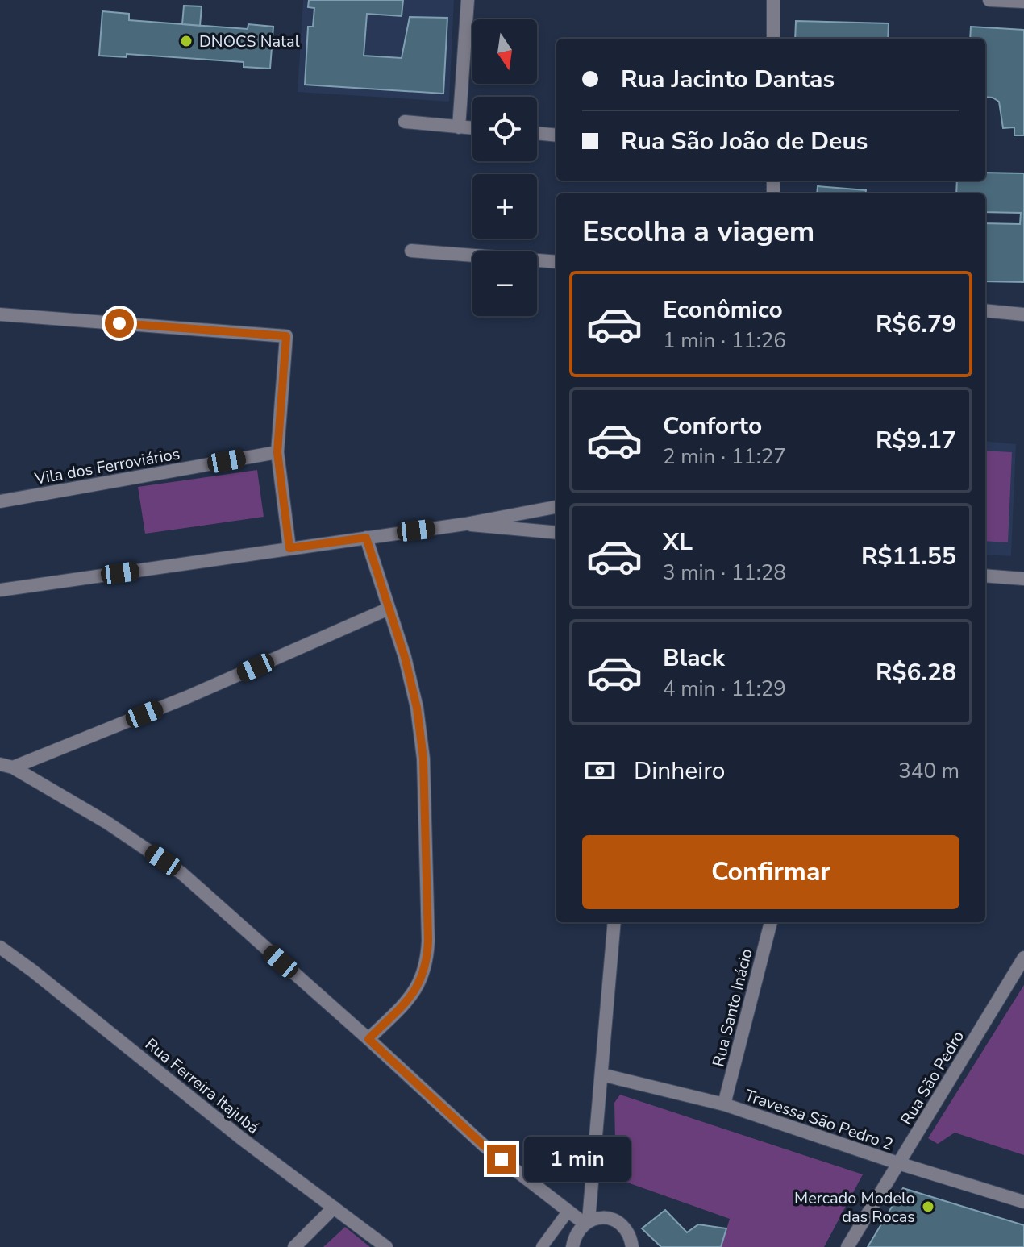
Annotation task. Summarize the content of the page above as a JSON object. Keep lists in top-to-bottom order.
{
  "streets": {
    "street": [
      "Vila dos Ferroviários",
      "Rua Santo Inácio",
      "Rua São Pedro",
      "Rua Ferreira Itajubá",
      "Travessa São Pedro 2"
    ]
  },
  "crossings": [
    ["Rua Santo Inácio", "Travessa São Pedro 2"],
    ["Rua São Pedro", "Travessa São Pedro 2"]
  ],
  "places": ["DNOCS Natal", "Mercado Modelo das Rocas"],
  "north": "bottom",
  "page": {
    "map_buttons": ["+", "−"],
    "banner": ["Rua Jacinto Dantas", "Rua São João de Deus"],
    "heading": "Escolha a viagem",
    "list": [
      {
        "name": "Econômico",
        "note": "1 min · 11:26",
        "value": "R$6.79"
      },
      {
        "name": "Conforto",
        "note": "2 min · 11:27",
        "value": "R$9.17"
      },
      {
        "name": "XL",
        "note": "3 min · 11:28",
        "value": "R$11.55"
      },
      {
        "name": "Black",
        "note": "4 min · 11:29",
        "value": "R$6.28"
      }
    ],
    "pay": ["Dinheiro", "340 m"],
    "buttons": "Confirmar",
    "bubble": "1 min"
  }
}
